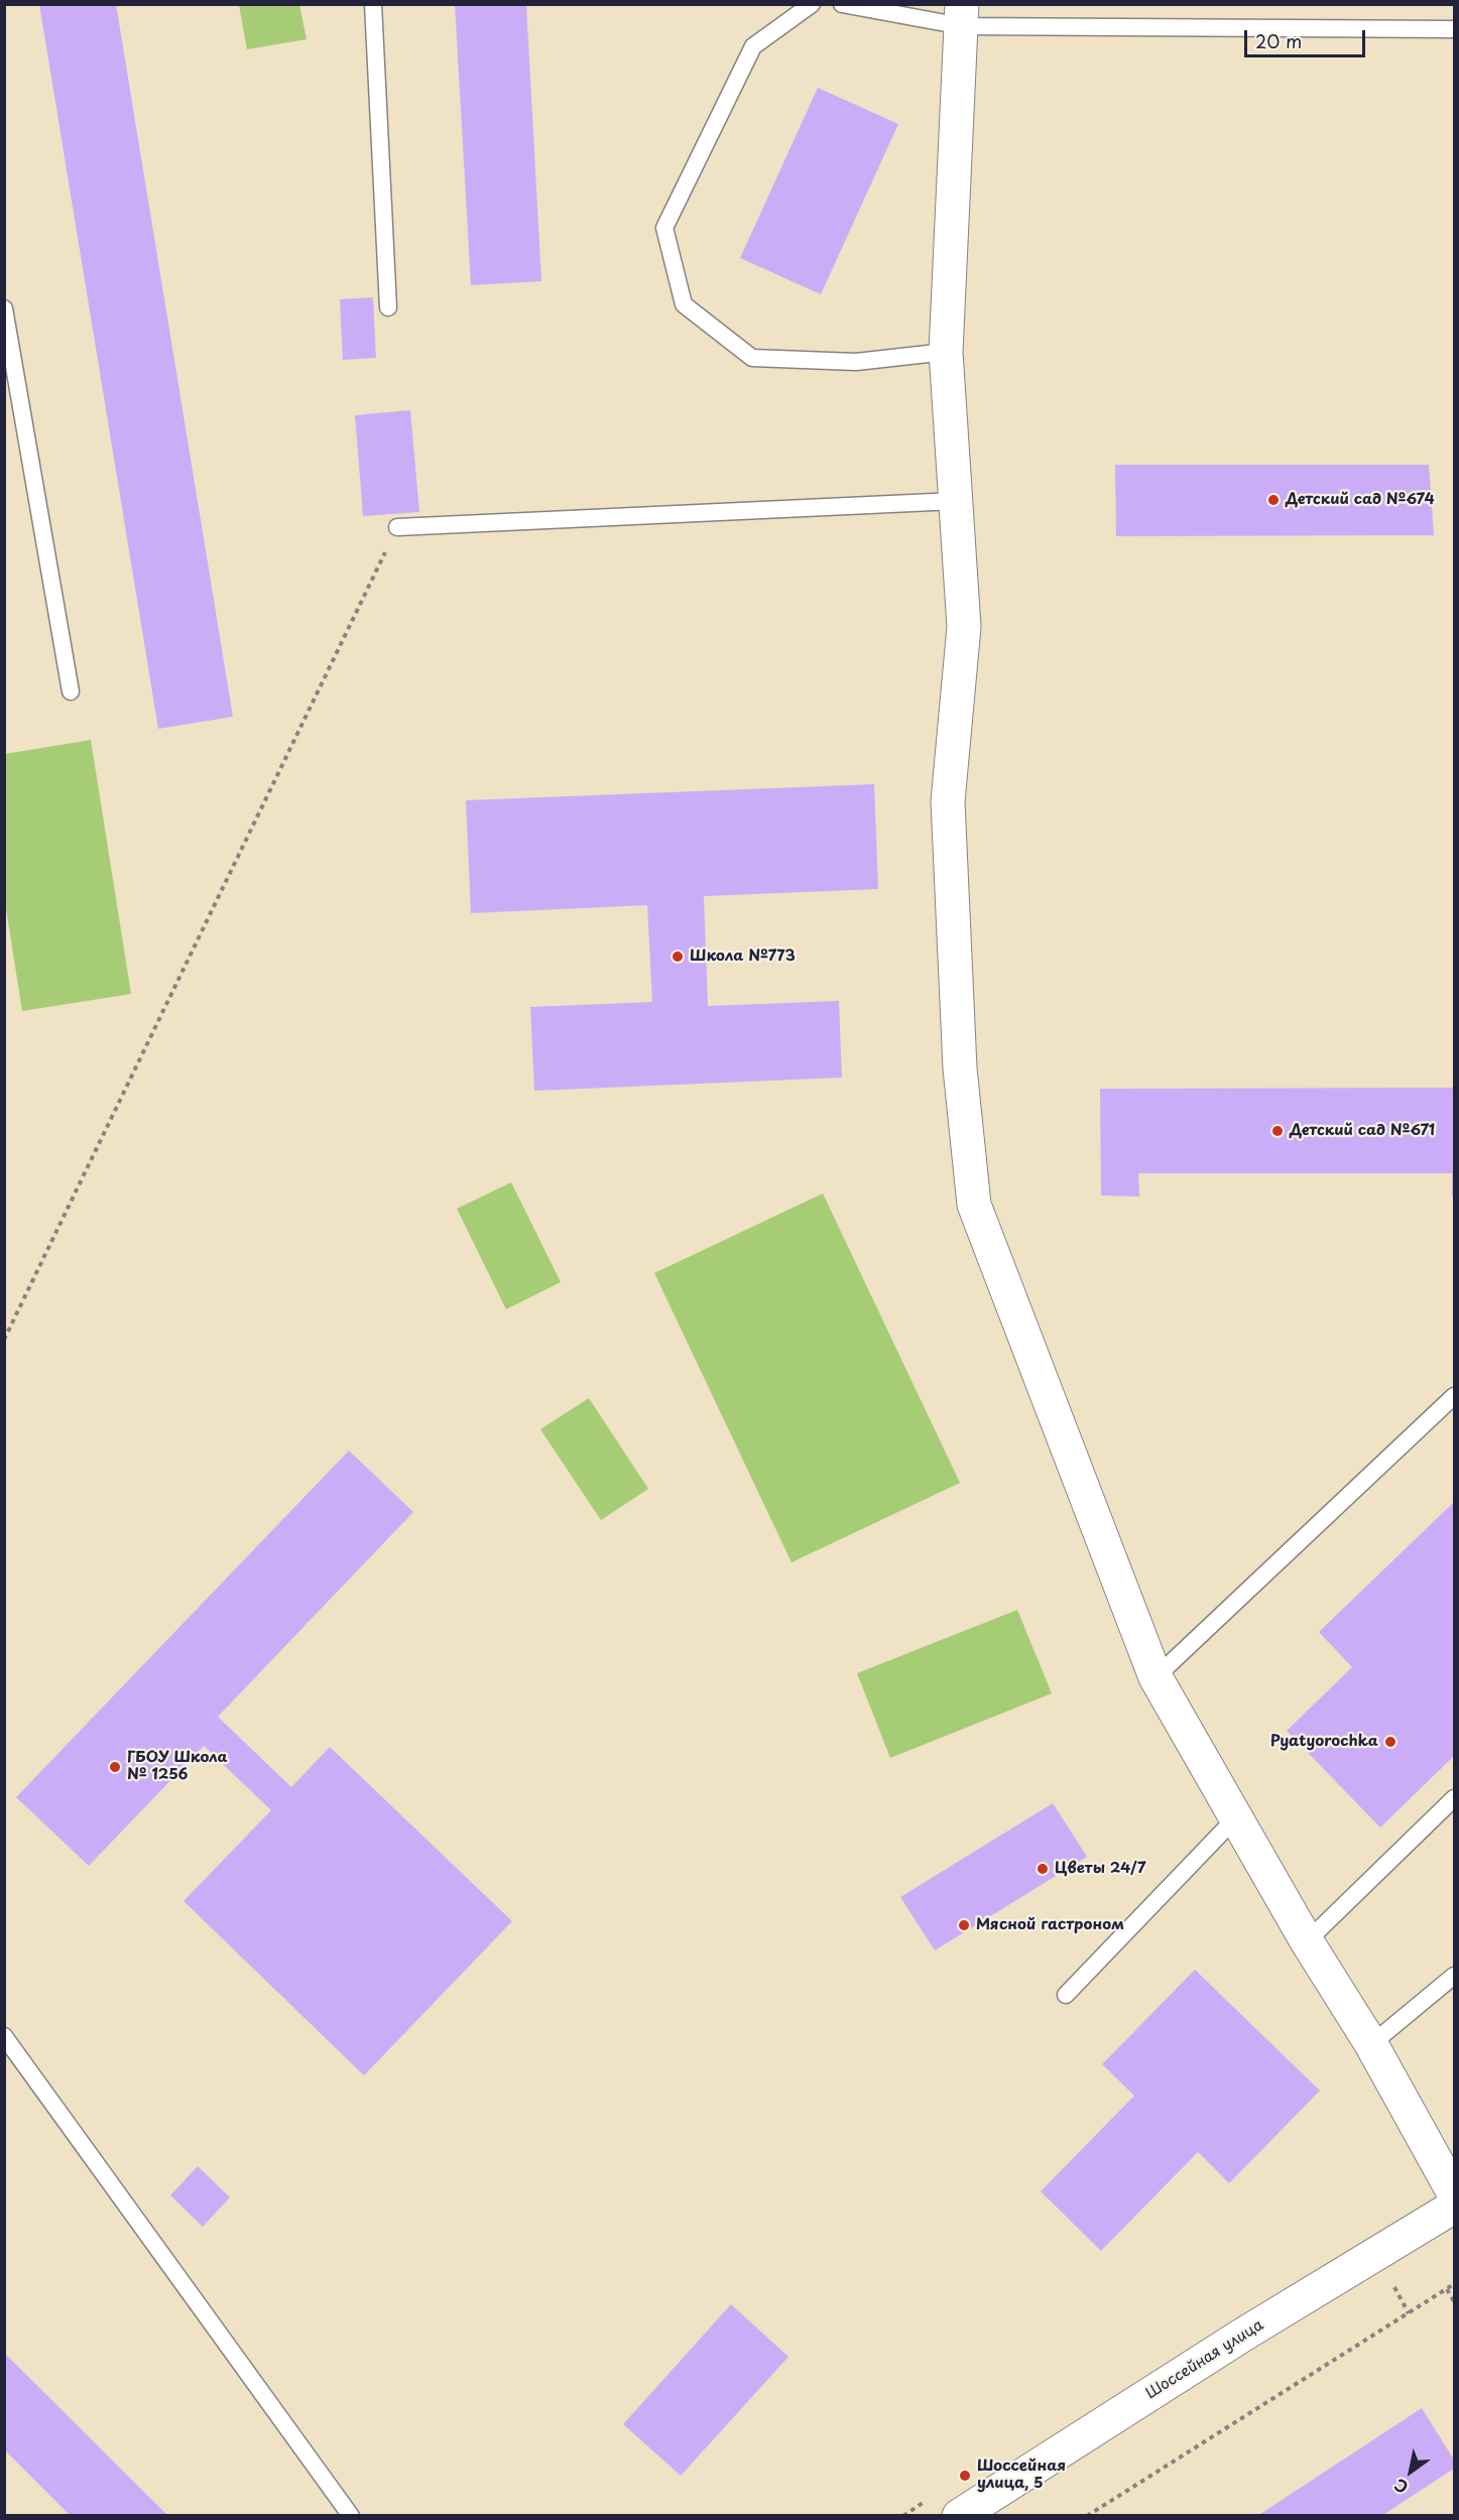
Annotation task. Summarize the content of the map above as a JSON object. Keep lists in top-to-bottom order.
{
  "streets": {
    "street": ["Шоссейная улица"]
  },
  "places": [
    "Детский сад №674",
    "Школа №773",
    "Детский сад №671",
    "Pyatyorochka",
    "ГБОУ Школа № 1256",
    "Цветы 24/7",
    "Мясной гастроном",
    "Шоссейная улица, 5"
  ],
  "scale_bar": "20 m",
  "north": "bottom left"
}
